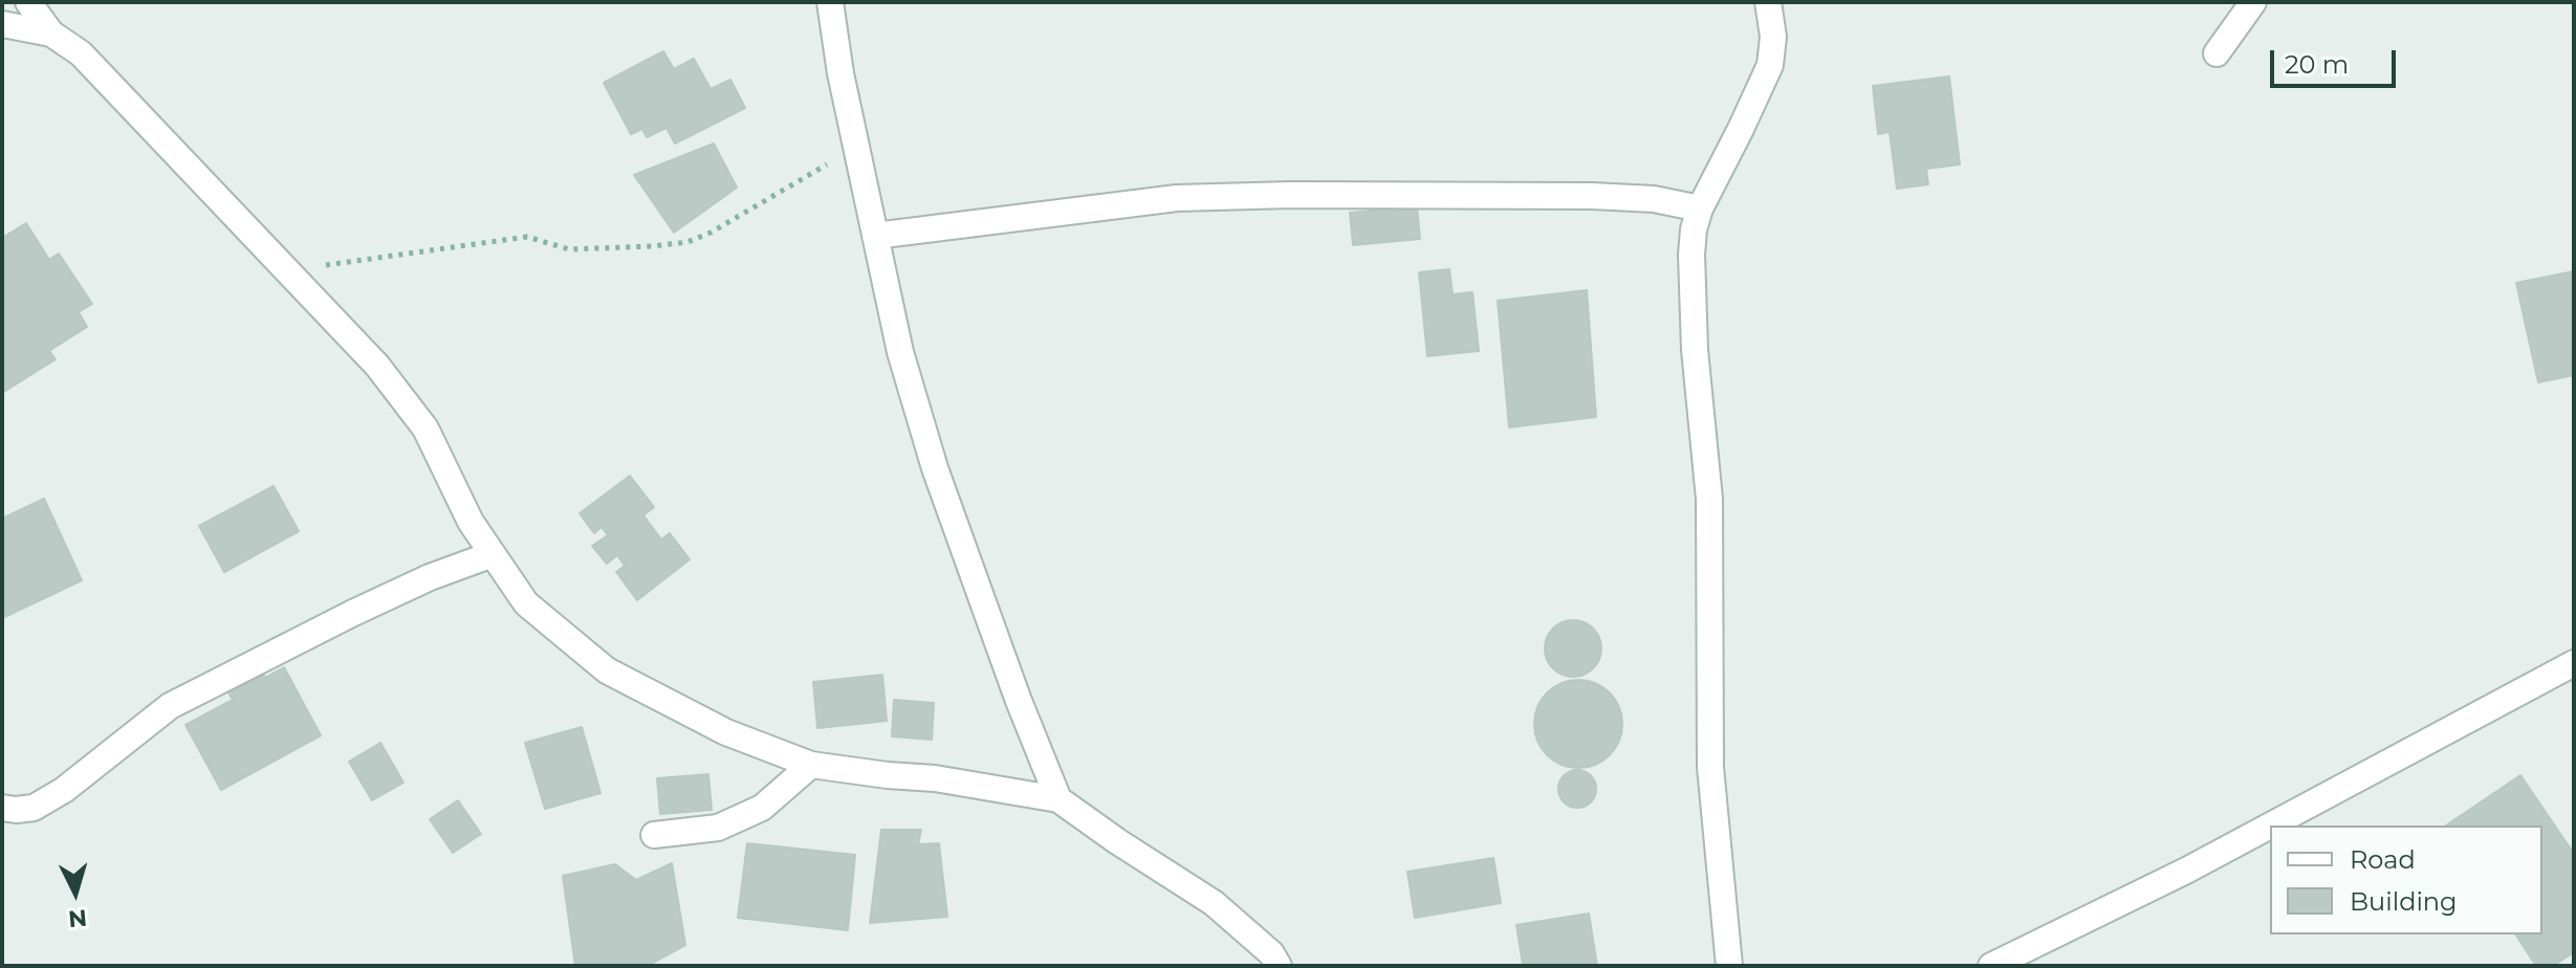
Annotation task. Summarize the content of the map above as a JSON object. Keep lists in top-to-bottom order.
{
  "legend": ["Road", "Building"],
  "scale_bar": "20 m",
  "north": "bottom"
}
